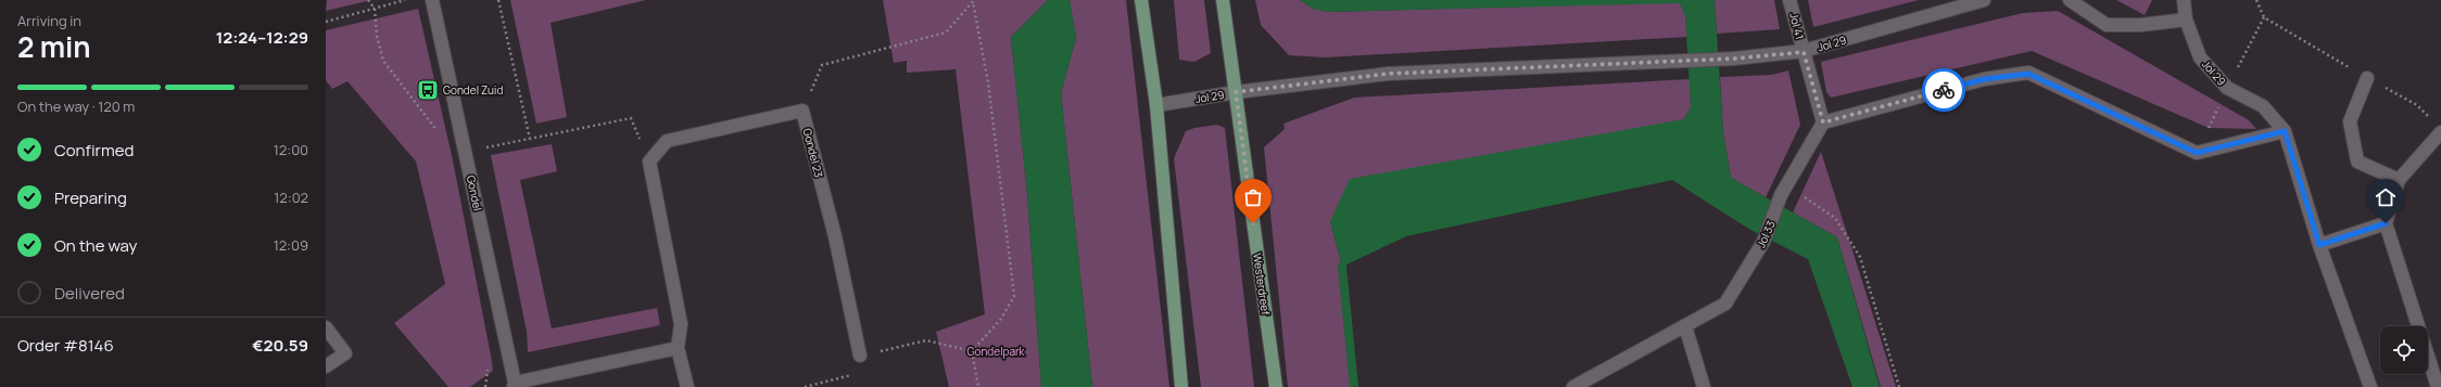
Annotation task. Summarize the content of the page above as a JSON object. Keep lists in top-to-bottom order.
{
  "streets": {
    "main road": ["Westerdreef"],
    "street": [
      "Jol 41",
      "Jol 29",
      "Gondel 23",
      "Gondel",
      "Jol 33"
    ]
  },
  "crossings": [
    ["Jol 41", "Jol 29"],
    ["Jol 29", "Westerdreef"]
  ],
  "parks": ["Gondelpark"],
  "places": {
    "bus stop": ["Gondel Zuid"]
  },
  "page": {
    "heading": ["2 min", "Arriving in", "12:24–12:29"],
    "panel": ["Order #8146", "€20.59"],
    "bar": "On the way · 120 m",
    "list": [
      ["Confirmed", "12:00"],
      ["Preparing", "12:02"],
      ["On the way", "12:09"],
      "Delivered"
    ]
  }
}
